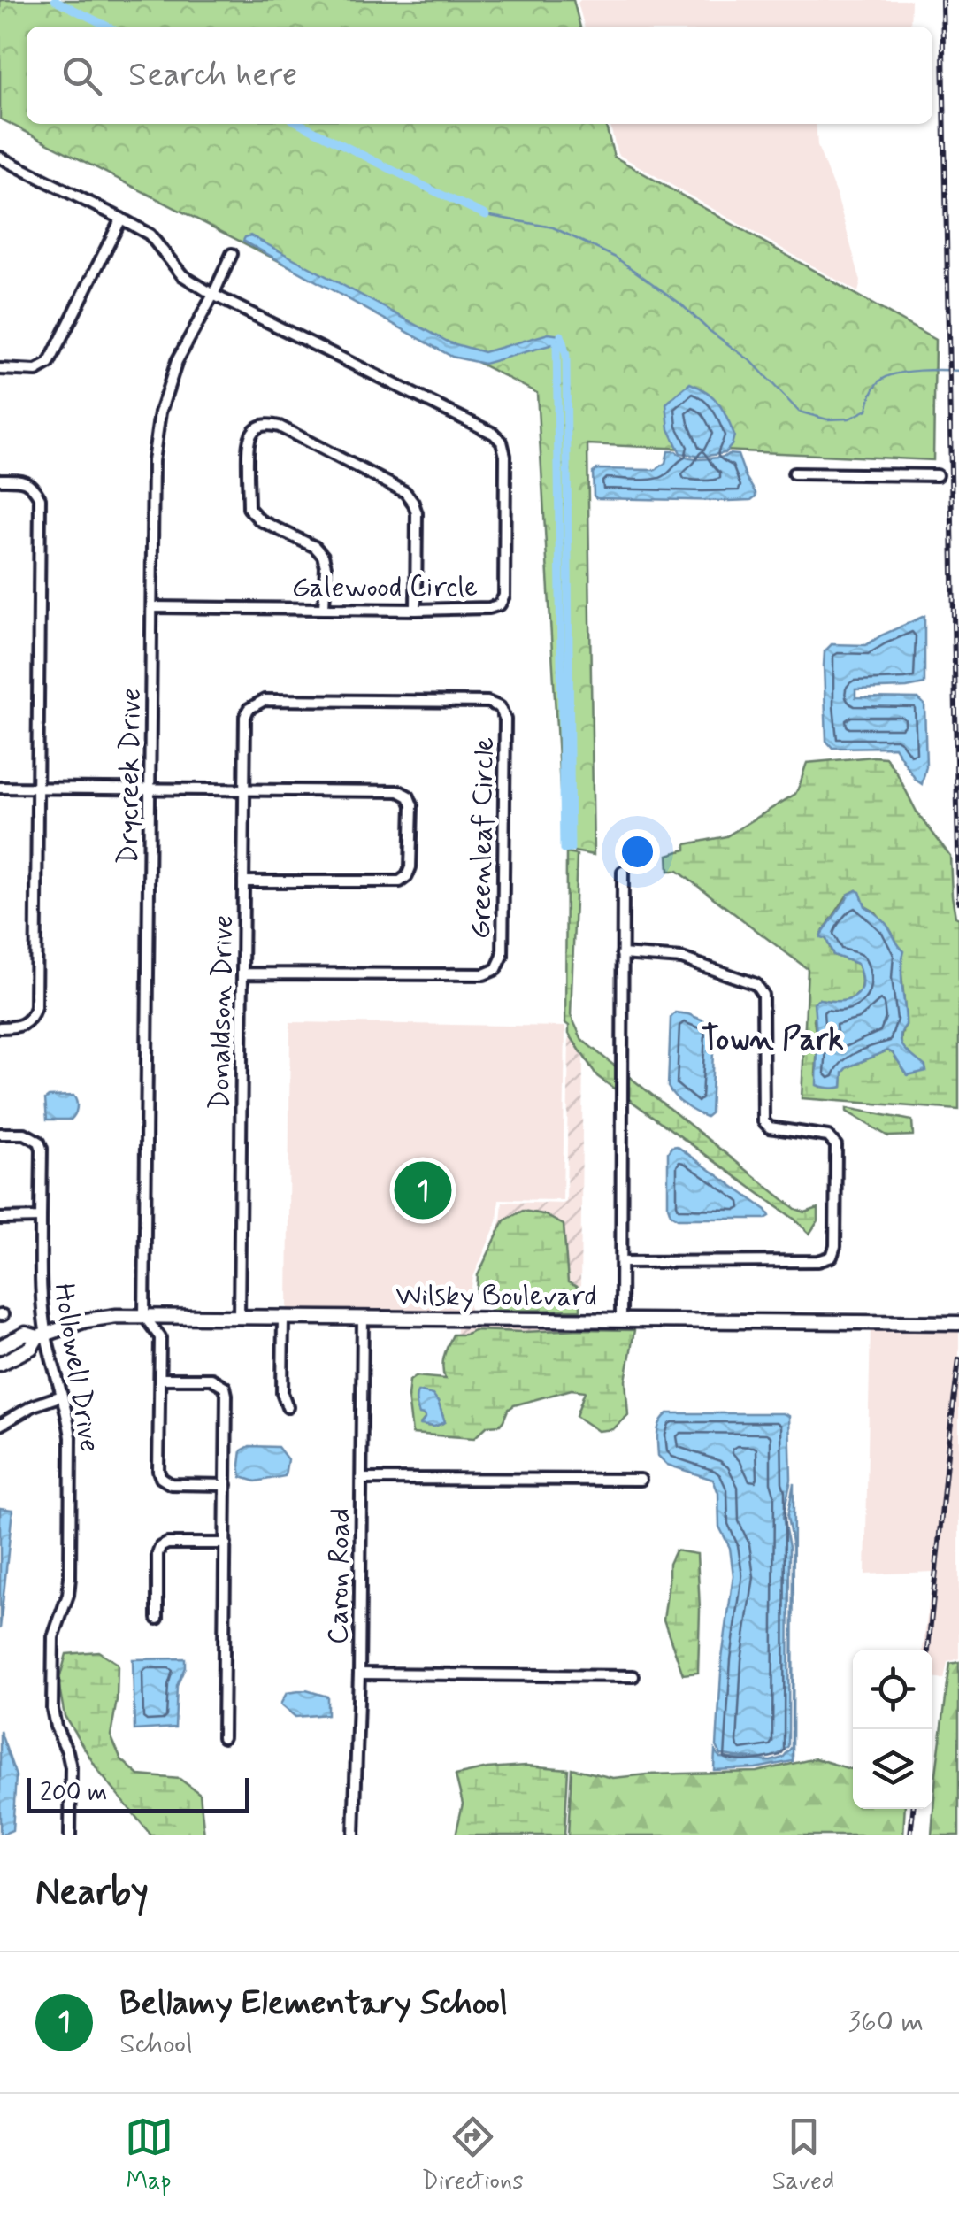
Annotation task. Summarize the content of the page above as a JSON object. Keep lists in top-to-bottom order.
{
  "streets": {
    "main road": ["Wilsky Boulevard"],
    "street": [
      "Galewood Circle",
      "Drycreek Drive",
      "Greenleaf Circle",
      "Donaldson Drive",
      "Hollowell Drive",
      "Caron Road"
    ]
  },
  "crossings": [
    ["Galewood Circle", "Drycreek Drive"],
    ["Drycreek Drive", "Wilsky Boulevard"],
    ["Greenleaf Circle", "Donaldson Drive"],
    ["Donaldson Drive", "Wilsky Boulevard"],
    ["Wilsky Boulevard", "Hollowell Drive"],
    ["Wilsky Boulevard", "Caron Road"]
  ],
  "districts": ["Town Park"],
  "scale_bar": "200 m",
  "page": {
    "search": "Search here",
    "pins": "1",
    "scale": "200 m",
    "heading": "Nearby",
    "list": [
      {
        "mark": "1",
        "name": "Bellamy Elementary School",
        "note": "School",
        "value": "360 m"
      }
    ],
    "nav": ["Map", "Directions", "Saved"]
  }
}
